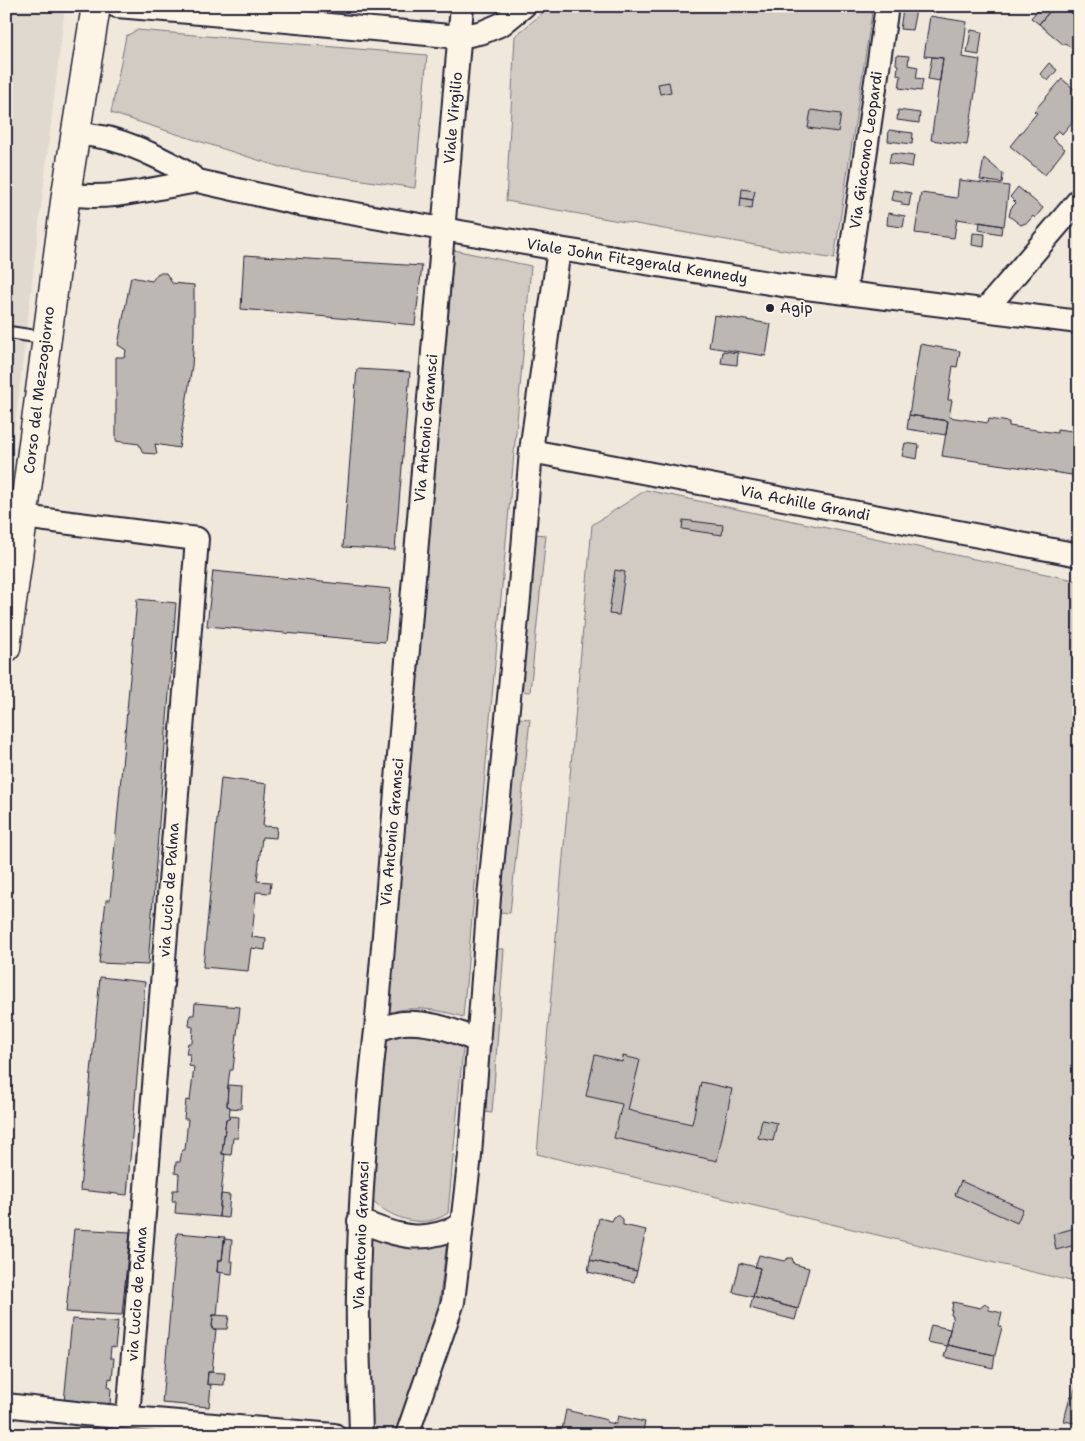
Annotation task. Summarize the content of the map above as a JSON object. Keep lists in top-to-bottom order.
{
  "streets": {
    "main road": ["Corso del Mezzogiorno"],
    "street": [
      "Viale Virgilio",
      "Via Giacomo Leopardi",
      "Viale John Fitzgerald Kennedy",
      "Via Antonio Gramsci",
      "Via Achille Grandi",
      "via Lucio de Palma"
    ]
  },
  "crossings": [
    ["Viale Virgilio", "Viale John Fitzgerald Kennedy"],
    ["Viale Virgilio", "Via Antonio Gramsci"],
    ["Via Giacomo Leopardi", "Viale John Fitzgerald Kennedy"],
    ["Viale John Fitzgerald Kennedy", "Via Antonio Gramsci"],
    ["Corso del Mezzogiorno", "via Lucio de Palma"]
  ],
  "places": ["Agip"]
}
